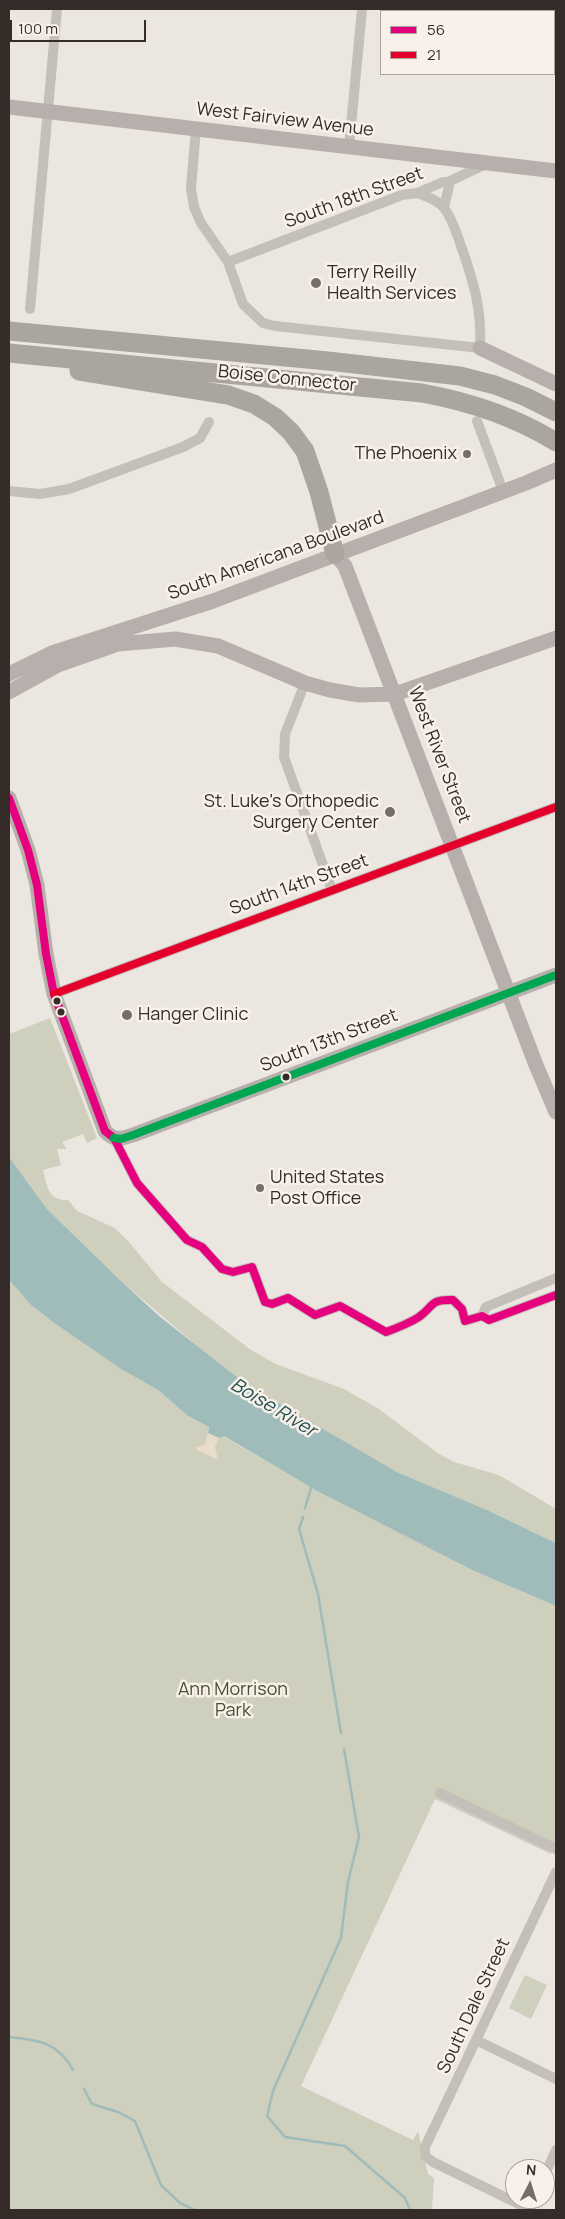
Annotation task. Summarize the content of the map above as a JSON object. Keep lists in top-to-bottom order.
{
  "streets": {
    "highway": ["Boise Connector"],
    "main road": [
      "West Fairview Avenue",
      "South Americana Boulevard",
      "West River Street",
      "South 13th Street"
    ],
    "street": ["South 18th Street", "South 14th Street", "South Dale Street"]
  },
  "crossings": [
    ["West Fairview Avenue", "South 18th Street"],
    ["South Americana Boulevard", "West River Street"],
    ["West River Street", "South 14th Street"],
    ["West River Street", "South 13th Street"]
  ],
  "water": ["Boise River"],
  "parks": ["Ann Morrison Park"],
  "places": [
    "Terry Reilly Health Services",
    "The Phoenix",
    "St. Luke's Orthopedic Surgery Center",
    "Hanger Clinic",
    "United States Post Office"
  ],
  "lines": ["transit line 56", "transit line 21"],
  "legend": ["56", "21"],
  "scale_bar": "100 m",
  "north": "top"
}
